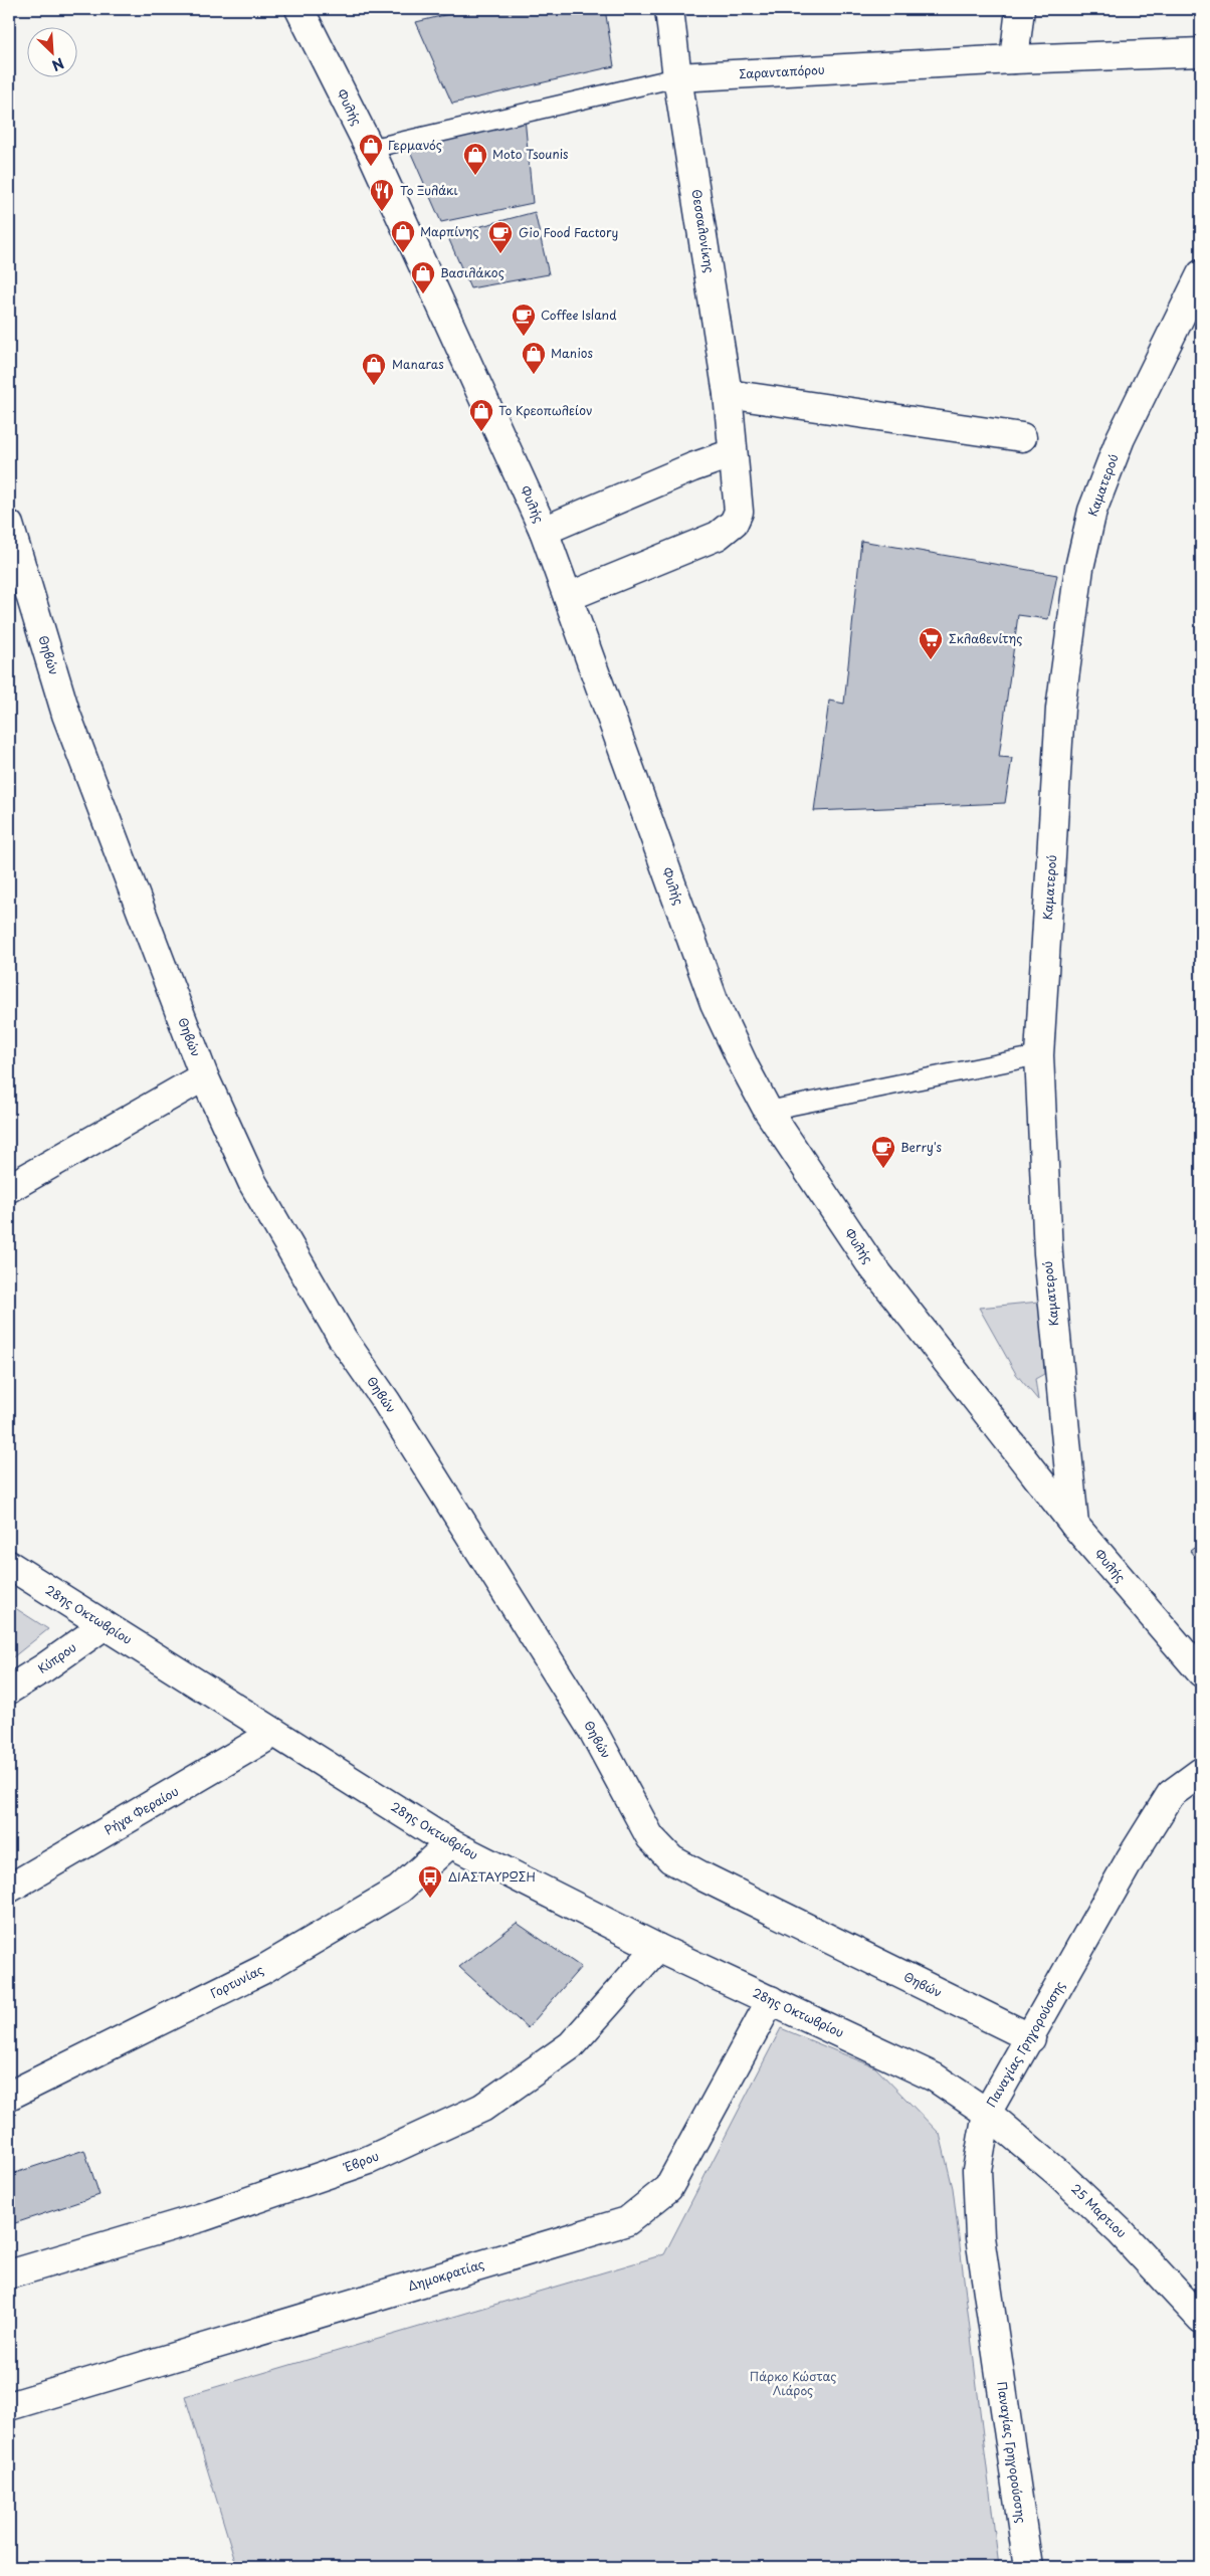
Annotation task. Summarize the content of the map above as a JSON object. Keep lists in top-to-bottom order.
{
  "streets": {
    "street": [
      "Σαρανταπόρου",
      "Φυλής",
      "Θεσσαλονίκης",
      "Καματερού",
      "Θηβών",
      "28ης Οκτωβρίου",
      "Κύπρου",
      "Ρήγα Φεραίου",
      "Γορτυνίας",
      "Παναγίας Γρηγορούσσης",
      "Έβρου",
      "25 Μαρτιου",
      "Δημοκρατίας"
    ]
  },
  "crossings": [
    ["Σαρανταπόρου", "Φυλής"],
    ["Σαρανταπόρου", "Θεσσαλονίκης"],
    ["Φυλής", "Θεσσαλονίκης"],
    ["Φυλής", "Καματερού"],
    ["Θηβών", "Παναγίας Γρηγορούσσης"],
    ["28ης Οκτωβρίου", "Κύπρου"],
    ["28ης Οκτωβρίου", "Ρήγα Φεραίου"],
    ["28ης Οκτωβρίου", "Γορτυνίας"],
    ["28ης Οκτωβρίου", "Παναγίας Γρηγορούσσης"],
    ["28ης Οκτωβρίου", "Έβρου"],
    ["28ης Οκτωβρίου", "25 Μαρτιου"],
    ["28ης Οκτωβρίου", "Δημοκρατίας"],
    ["Παναγίας Γρηγορούσσης", "25 Μαρτιου"]
  ],
  "parks": ["Πάρκο Κώστας Λιάρος"],
  "places": {
    "shop": [
      "Γερμανός",
      "Moto Tsounis",
      "Μαρπίνης",
      "Βασιλάκος",
      "Manios",
      "Manaras",
      "Το Κρεοπωλείον"
    ],
    "restaurant": ["Το Ξυλάκι"],
    "cafe": ["Gio Food Factory", "Coffee Island", "Berry's"],
    "supermarket": ["Σκλαβενίτης"],
    "bus stop": ["ΔΙΑΣΤΑΥΡΩΣΗ"]
  },
  "north": "bottom right"
}
